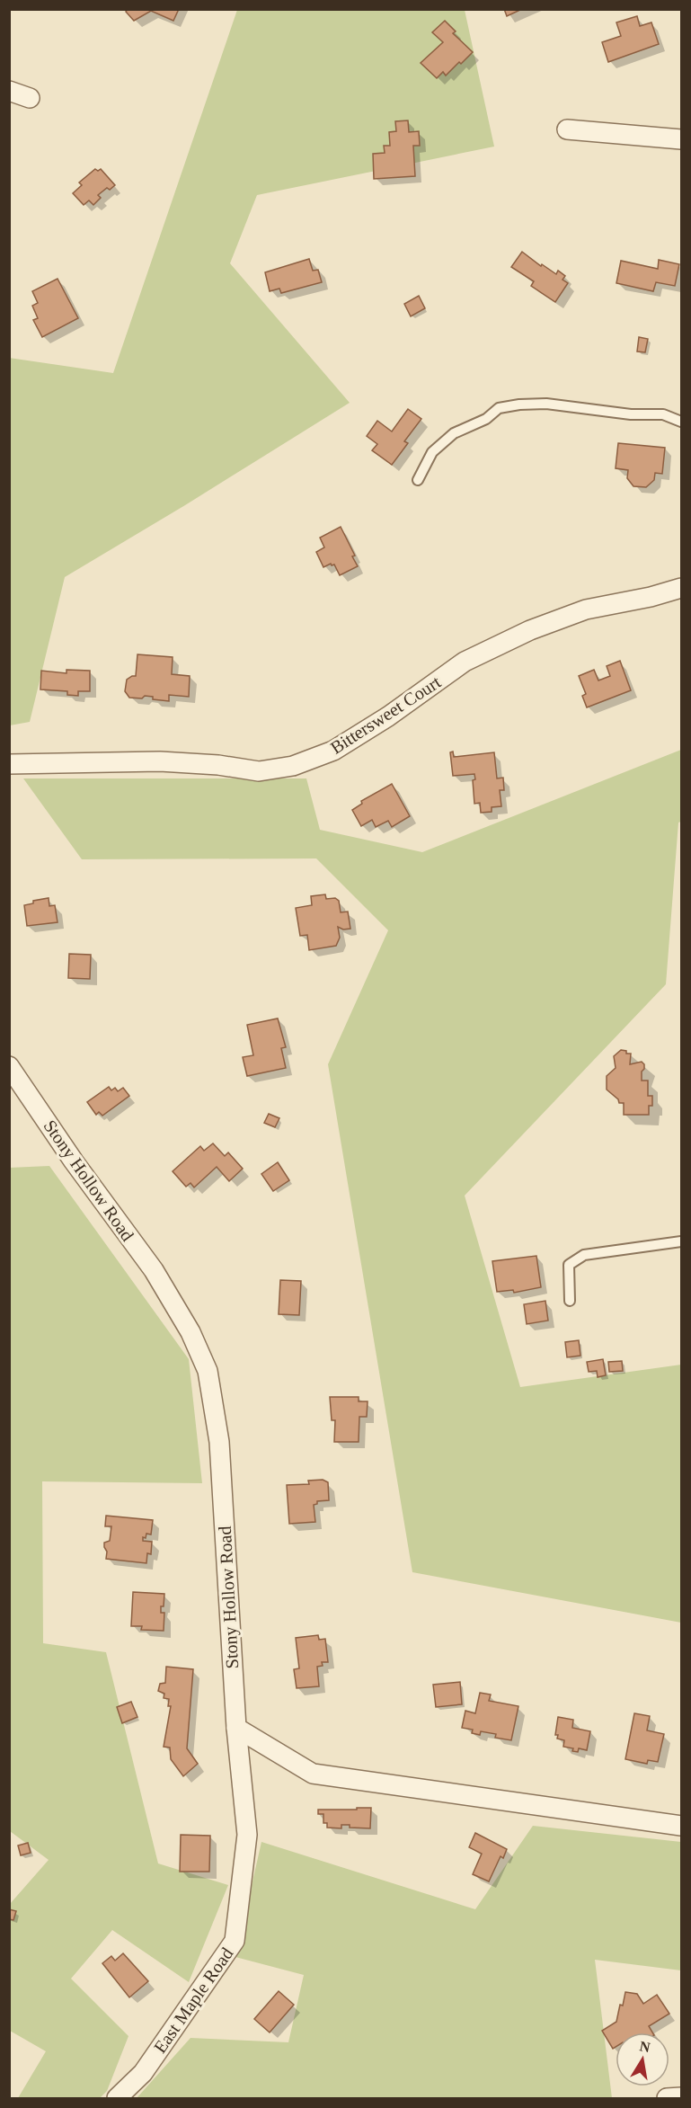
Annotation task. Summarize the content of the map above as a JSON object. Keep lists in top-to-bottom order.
{
  "streets": {
    "street": ["Bittersweet Court", "Stony Hollow Road", "East Maple Road"]
  },
  "crossings": [
    ["Stony Hollow Road", "East Maple Road"]
  ],
  "north": "top"
}
